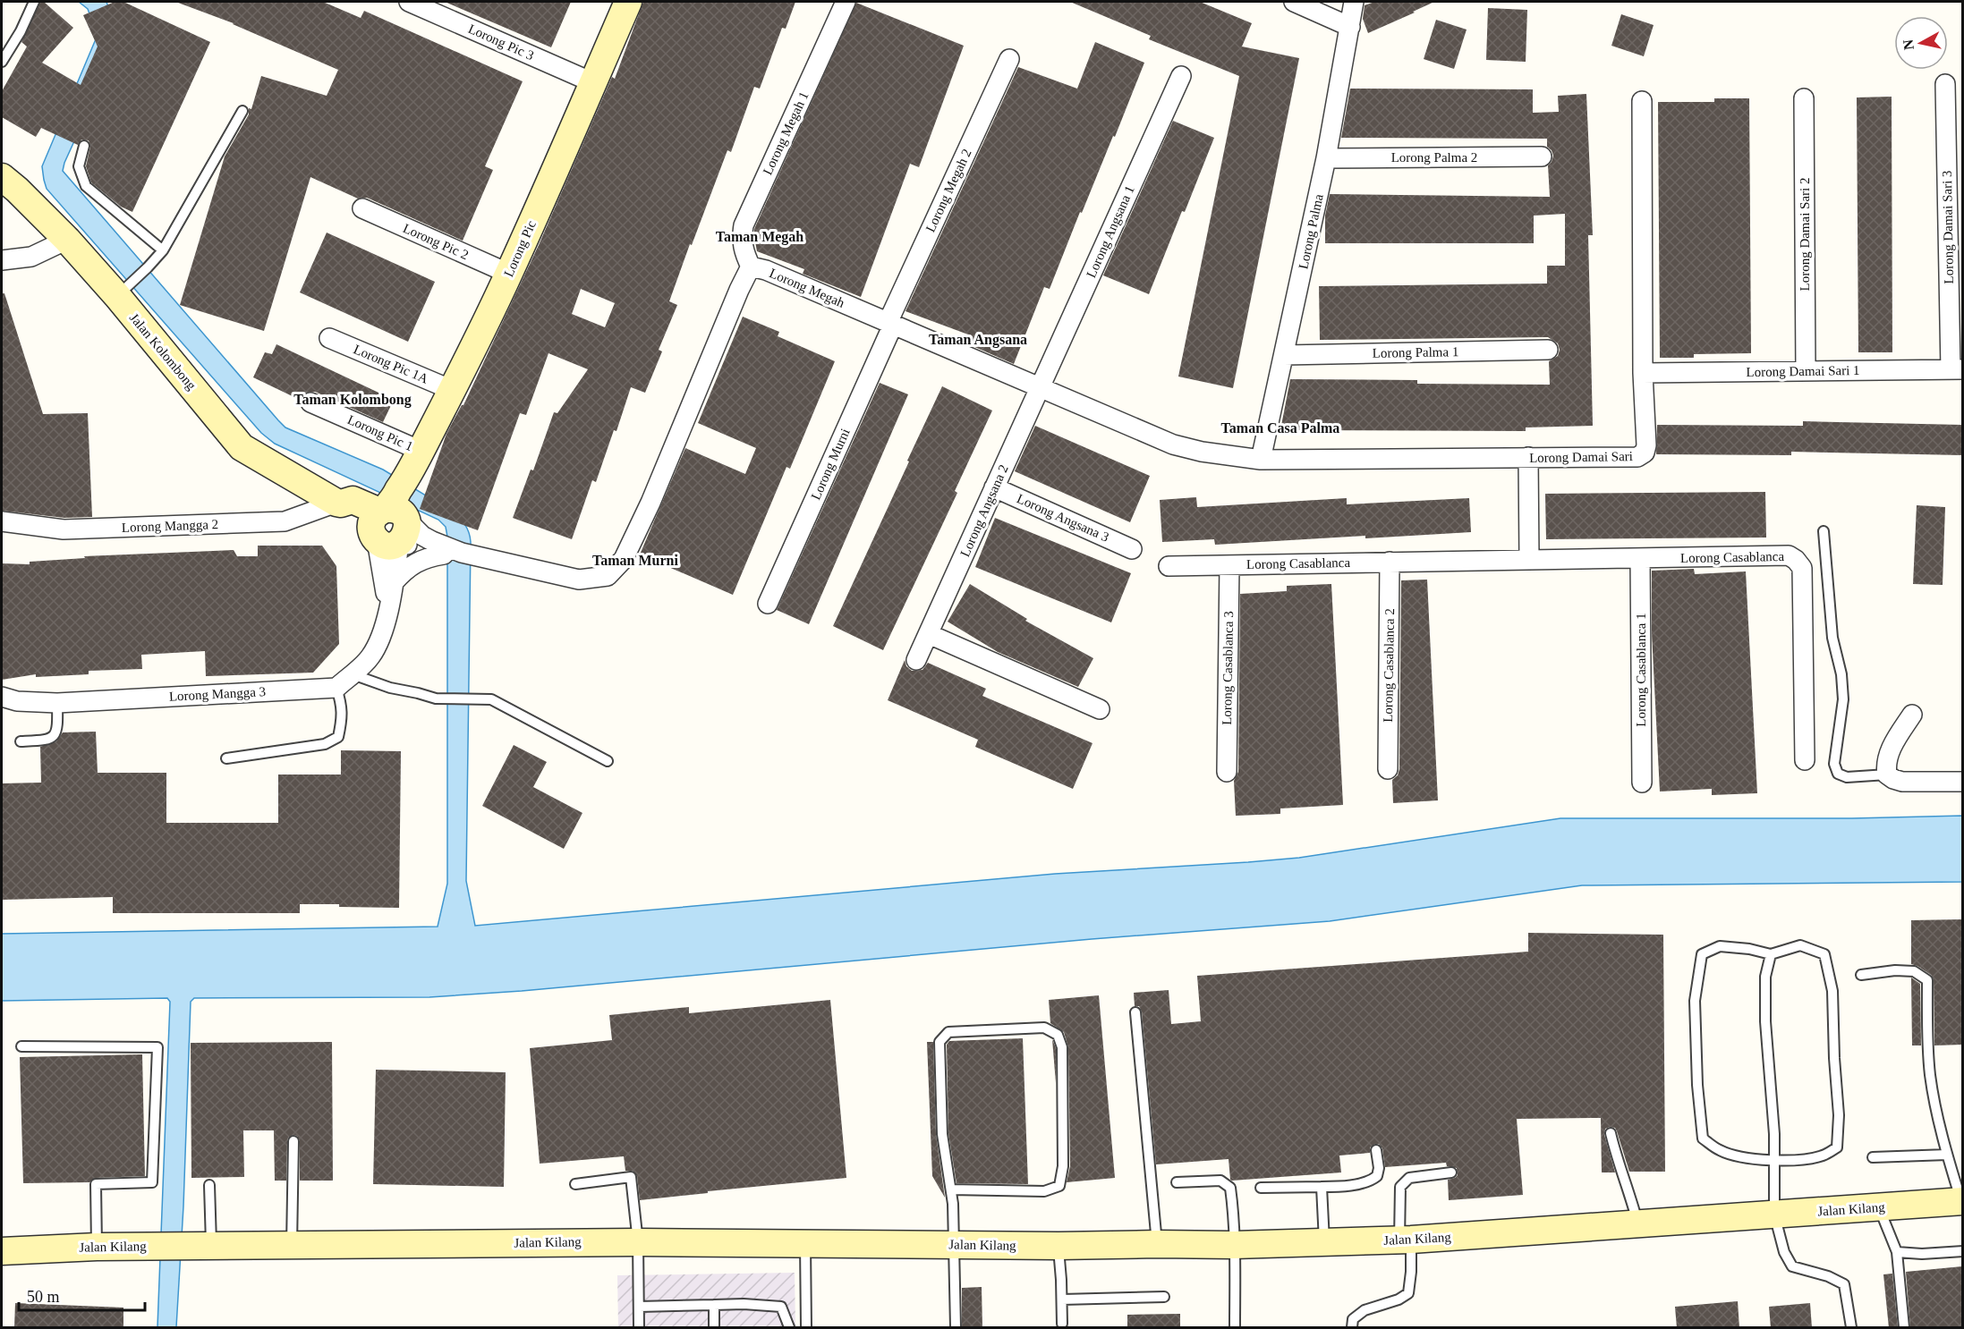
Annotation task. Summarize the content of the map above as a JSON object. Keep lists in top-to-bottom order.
{
  "streets": {
    "street": [
      "Lorong Pic 3",
      "Lorong Megah 1",
      "Lorong Palma 2",
      "Lorong Megah 2",
      "Lorong Damai Sari 3",
      "Lorong Angsana 1",
      "Lorong Palma",
      "Lorong Damai Sari 2",
      "Lorong Pic 2",
      "Lorong Pic",
      "Lorong Megah",
      "Jalan Kolombong",
      "Lorong Palma 1",
      "Lorong Pic 1A",
      "Lorong Damai Sari 1",
      "Lorong Pic 1",
      "Lorong Damai Sari",
      "Lorong Murni",
      "Lorong Angsana 2",
      "Lorong Angsana 3",
      "Lorong Mangga 2",
      "Lorong Casablanca",
      "Lorong Casablanca 2",
      "Lorong Casablanca 3",
      "Lorong Casablanca 1",
      "Lorong Mangga 3",
      "Jalan Kilang"
    ]
  },
  "crossings": [
    ["Lorong Pic 3", "Lorong Pic"],
    ["Lorong Megah 1", "Lorong Megah"],
    ["Lorong Palma 2", "Lorong Palma"],
    ["Lorong Megah 2", "Lorong Megah"],
    ["Lorong Megah 2", "Lorong Murni"],
    ["Lorong Damai Sari 3", "Lorong Damai Sari 1"],
    ["Lorong Angsana 1", "Lorong Megah"],
    ["Lorong Angsana 1", "Lorong Angsana 2"],
    ["Lorong Palma", "Lorong Megah"],
    ["Lorong Palma", "Lorong Palma 1"],
    ["Lorong Palma", "Lorong Damai Sari"],
    ["Lorong Damai Sari 2", "Lorong Damai Sari 1"],
    ["Lorong Pic 2", "Lorong Pic"],
    ["Lorong Pic", "Lorong Megah"],
    ["Lorong Pic", "Jalan Kolombong"],
    ["Lorong Pic", "Lorong Pic 1A"],
    ["Lorong Pic", "Lorong Pic 1"],
    ["Lorong Megah", "Jalan Kolombong"],
    ["Lorong Megah", "Lorong Pic 1"],
    ["Lorong Megah", "Lorong Damai Sari"],
    ["Lorong Megah", "Lorong Murni"],
    ["Lorong Megah", "Lorong Angsana 2"],
    ["Jalan Kolombong", "Lorong Pic 1"],
    ["Jalan Kolombong", "Lorong Mangga 2"],
    ["Lorong Damai Sari 1", "Lorong Damai Sari"],
    ["Lorong Angsana 2", "Lorong Angsana 3"],
    ["Lorong Casablanca", "Lorong Casablanca 2"],
    ["Lorong Casablanca", "Lorong Casablanca 3"],
    ["Lorong Casablanca", "Lorong Casablanca 1"]
  ],
  "districts": [
    "Taman Megah",
    "Taman Angsana",
    "Taman Kolombong",
    "Taman Casa Palma",
    "Taman Murni"
  ],
  "scale_bar": "50 m",
  "north": "left"
}
